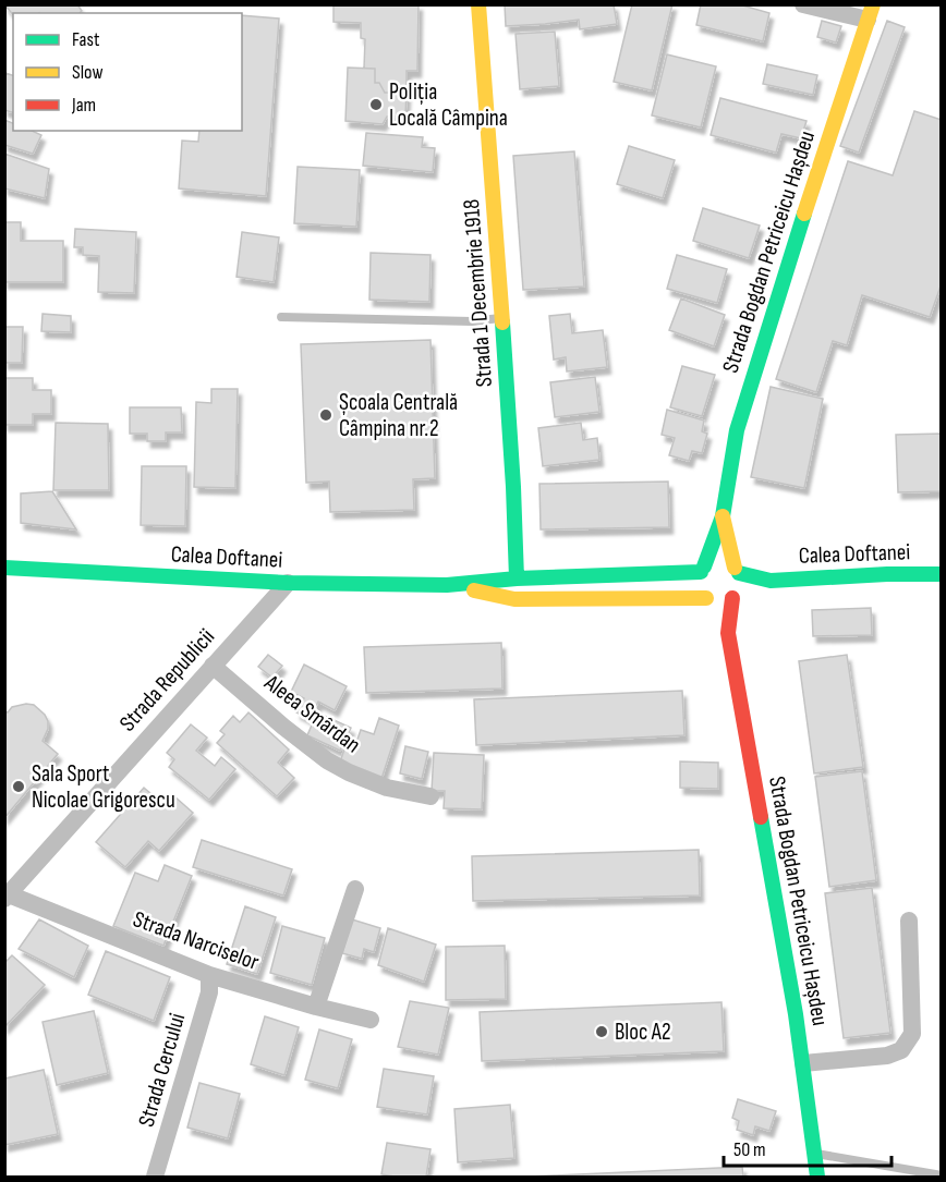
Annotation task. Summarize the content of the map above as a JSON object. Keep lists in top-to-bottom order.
{
  "streets": {
    "street": [
      "Strada Bogdan Petriceicu Hașdeu",
      "Strada 1 Decembrie 1918",
      "Calea Doftanei",
      "Strada Republicii",
      "Aleea Smârdan",
      "Strada Narciselor",
      "Strada Cercului"
    ]
  },
  "crossings": [
    ["Strada Bogdan Petriceicu Hașdeu", "Calea Doftanei"],
    ["Strada 1 Decembrie 1918", "Calea Doftanei"],
    ["Calea Doftanei", "Strada Republicii"],
    ["Strada Republicii", "Aleea Smârdan"],
    ["Strada Republicii", "Strada Narciselor"],
    ["Strada Narciselor", "Strada Cercului"]
  ],
  "places": [
    "Poliția Locală Câmpina",
    "Școala Centrală Câmpina nr.2",
    "Sala Sport Nicolae Grigorescu",
    "Bloc A2"
  ],
  "legend": ["Fast", "Slow", "Jam"],
  "scale_bar": "50 m"
}
